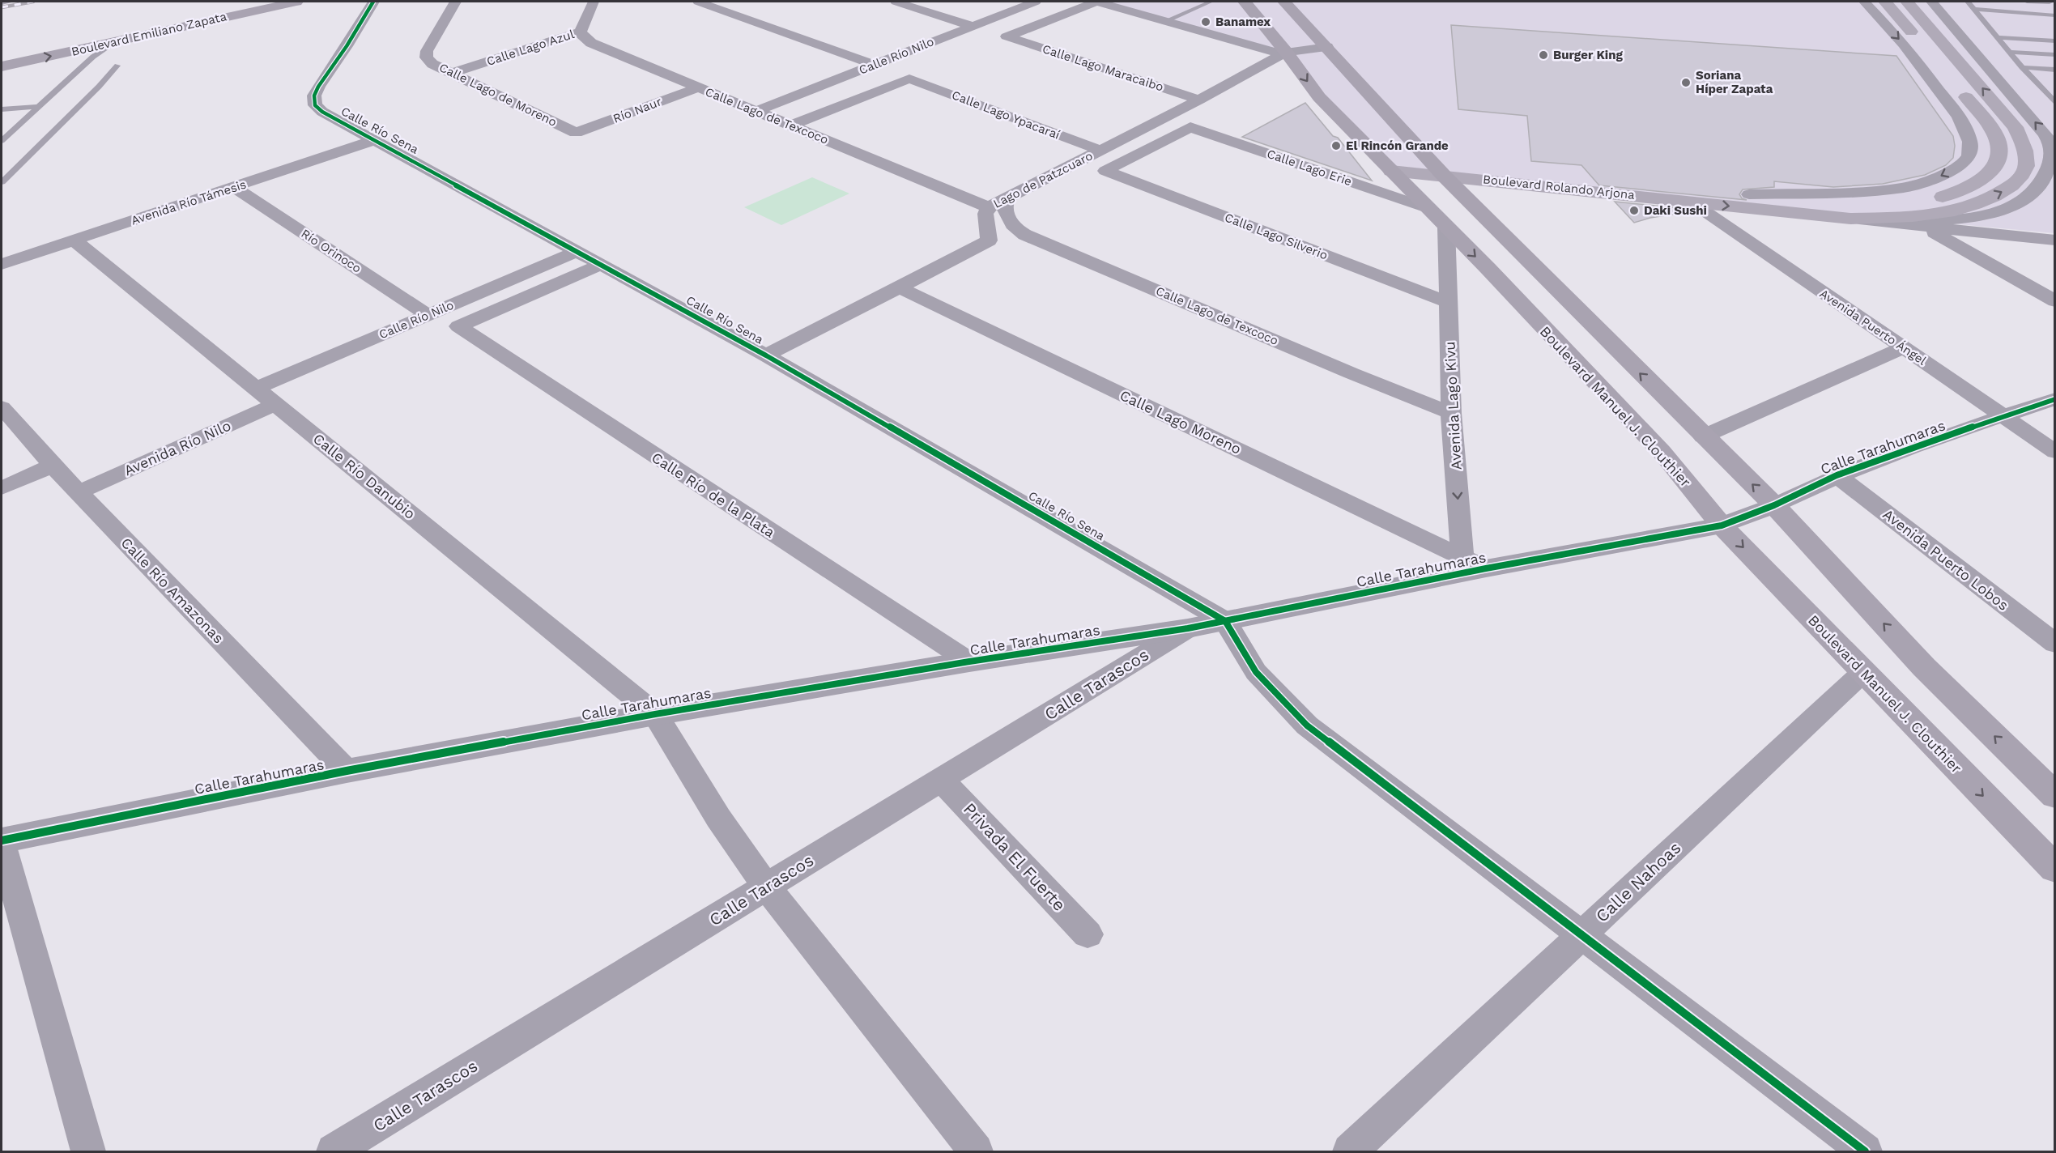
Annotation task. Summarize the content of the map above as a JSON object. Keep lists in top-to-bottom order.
{
  "streets": {
    "main road": ["Boulevard Emiliano Zapata", "Boulevard Rolando Arjona", "Boulevard Manuel J. Clouthier"],
    "street": [
      "Calle Lago Azul",
      "Calle Río Nilo",
      "Calle Lago Maracaibo",
      "Calle Lago de Moreno",
      "Río Naur",
      "Calle Lago Ypacaraí",
      "Calle Lago de Texcoco",
      "Calle Río Sena",
      "Calle Lago Erie",
      "Lago de Patzcuaro",
      "Avenida Río Támesis",
      "Calle Lago Silverio",
      "Río Orinoco",
      "Avenida Puerto Ángel",
      "Avenida Lago Kivu",
      "Calle Lago Moreno",
      "Calle Tarahumaras",
      "Avenida Río Nilo",
      "Calle Río Danubio",
      "Calle Río de la Plata",
      "Avenida Puerto Lobos",
      "Calle Río Amazonas",
      "Calle Tarascos",
      "Privada El Fuerte",
      "Calle Nahoas"
    ]
  },
  "crossings": [
    ["Calle Lago Azul", "Calle Lago de Moreno"],
    ["Calle Lago Azul", "Calle Lago de Texcoco"],
    ["Calle Río Nilo", "Calle Lago Ypacaraí"],
    ["Calle Río Nilo", "Calle Lago de Texcoco"],
    ["Calle Río Nilo", "Calle Río Sena"],
    ["Calle Río Nilo", "Río Orinoco"],
    ["Calle Río Nilo", "Calle Río Danubio"],
    ["Calle Río Nilo", "Calle Río de la Plata"],
    ["Calle Lago Maracaibo", "Lago de Patzcuaro"],
    ["Calle Lago de Moreno", "Río Naur"],
    ["Río Naur", "Calle Lago de Texcoco"],
    ["Calle Lago Ypacaraí", "Lago de Patzcuaro"],
    ["Calle Lago de Texcoco", "Lago de Patzcuaro"],
    ["Calle Lago de Texcoco", "Avenida Lago Kivu"],
    ["Calle Río Sena", "Avenida Río Támesis"],
    ["Calle Río Sena", "Calle Tarahumaras"],
    ["Calle Lago Erie", "Lago de Patzcuaro"],
    ["Calle Lago Erie", "Boulevard Manuel J. Clouthier"],
    ["Lago de Patzcuaro", "Calle Lago Silverio"],
    ["Lago de Patzcuaro", "Boulevard Manuel J. Clouthier"],
    ["Boulevard Rolando Arjona", "Avenida Puerto Ángel"],
    ["Boulevard Rolando Arjona", "Boulevard Manuel J. Clouthier"],
    ["Avenida Río Támesis", "Río Orinoco"],
    ["Avenida Río Támesis", "Calle Río Danubio"],
    ["Calle Lago Silverio", "Avenida Lago Kivu"],
    ["Avenida Puerto Ángel", "Calle Tarahumaras"],
    ["Avenida Lago Kivu", "Boulevard Manuel J. Clouthier"],
    ["Avenida Lago Kivu", "Calle Lago Moreno"],
    ["Avenida Lago Kivu", "Calle Tarahumaras"],
    ["Boulevard Manuel J. Clouthier", "Calle Tarahumaras"],
    ["Boulevard Manuel J. Clouthier", "Calle Nahoas"],
    ["Calle Lago Moreno", "Calle Tarahumaras"],
    ["Calle Tarahumaras", "Calle Río Danubio"],
    ["Calle Tarahumaras", "Calle Río de la Plata"],
    ["Calle Tarahumaras", "Avenida Puerto Lobos"],
    ["Calle Tarahumaras", "Calle Río Amazonas"],
    ["Calle Tarahumaras", "Calle Tarascos"],
    ["Avenida Río Nilo", "Calle Río Danubio"],
    ["Avenida Río Nilo", "Calle Río Amazonas"],
    ["Calle Río Danubio", "Calle Tarascos"],
    ["Calle Tarascos", "Privada El Fuerte"]
  ],
  "one_way": ["Avenida Lago Kivu"],
  "places": [
    "Banamex",
    "Burger King",
    "Soriana Híper Zapata",
    "El Rincón Grande",
    "Daki Sushi"
  ]
}
